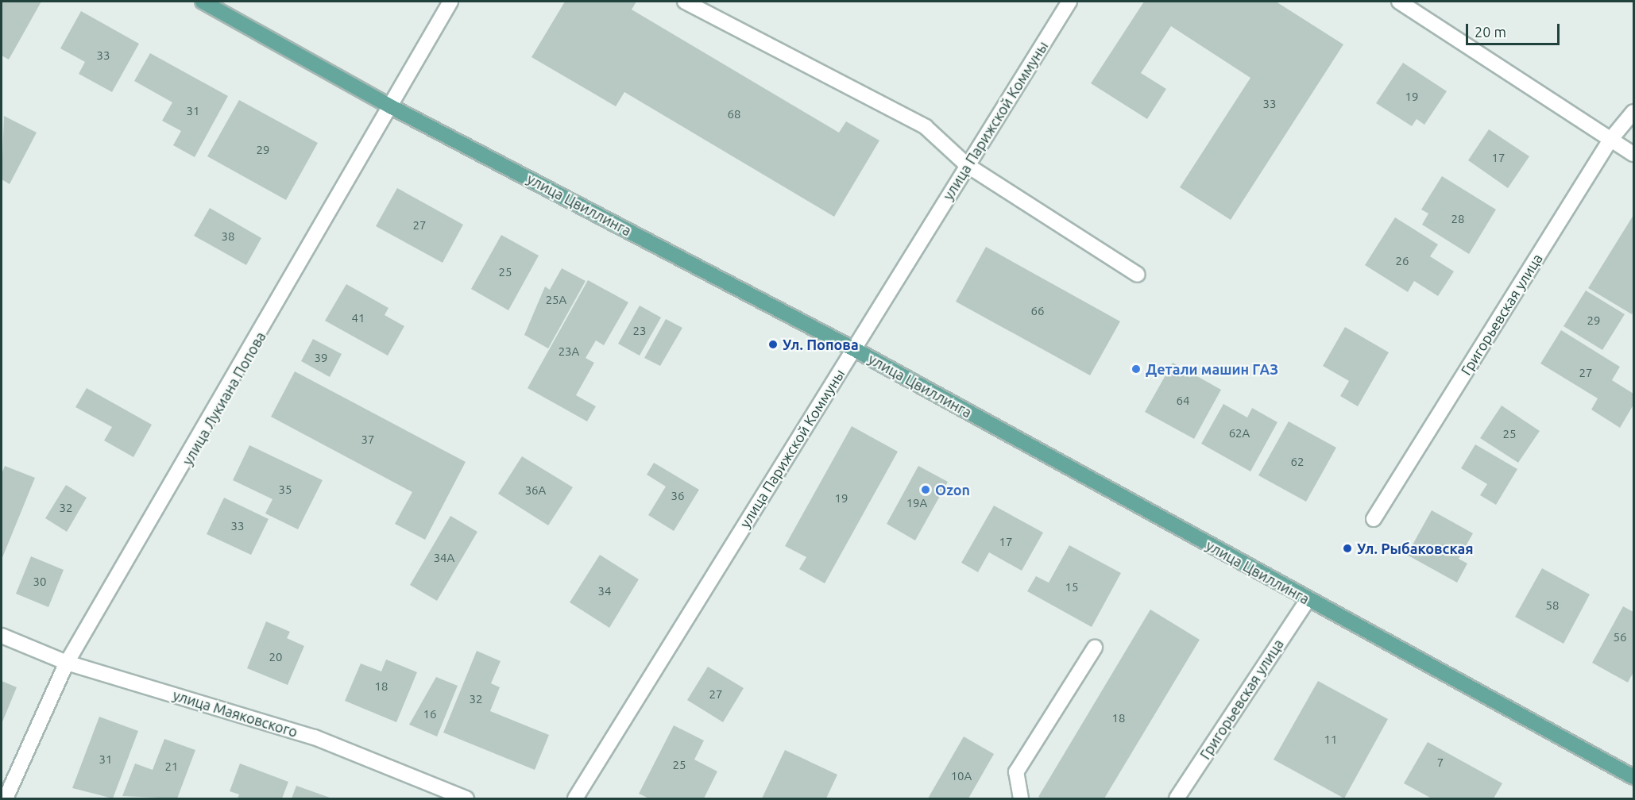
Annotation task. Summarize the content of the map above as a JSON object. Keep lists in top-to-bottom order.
{
  "streets": {
    "main road": ["улица Цвиллинга"],
    "street": [
      "улица Парижской Коммуны",
      "Григорьевская улица",
      "улица Лукиана Попова",
      "улица Маяковского"
    ]
  },
  "crossings": [
    ["улица Парижской Коммуны", "улица Цвиллинга"],
    ["улица Цвиллинга", "Григорьевская улица"],
    ["улица Цвиллинга", "улица Лукиана Попова"],
    ["улица Лукиана Попова", "улица Маяковского"]
  ],
  "places": [
    "Ул. Попова",
    "Детали машин ГАЗ",
    "Ozon",
    "Ул. Рыбаковская"
  ],
  "house_numbers": [
    "33",
    "19",
    "33",
    "31",
    "68",
    "29",
    "17",
    "28",
    "27",
    "38",
    "26",
    "25",
    "25А",
    "66",
    "41",
    "29",
    "23",
    "23А",
    "39",
    "27",
    "64",
    "62А",
    "25",
    "37",
    "62",
    "35",
    "36А",
    "36",
    "19",
    "19А",
    "32",
    "33",
    "17",
    "34А",
    "30",
    "15",
    "34",
    "58",
    "56",
    "20",
    "18",
    "27",
    "32",
    "16",
    "18",
    "11",
    "31",
    "7",
    "25",
    "21",
    "10А"
  ],
  "scale_bar": "20 m"
}
